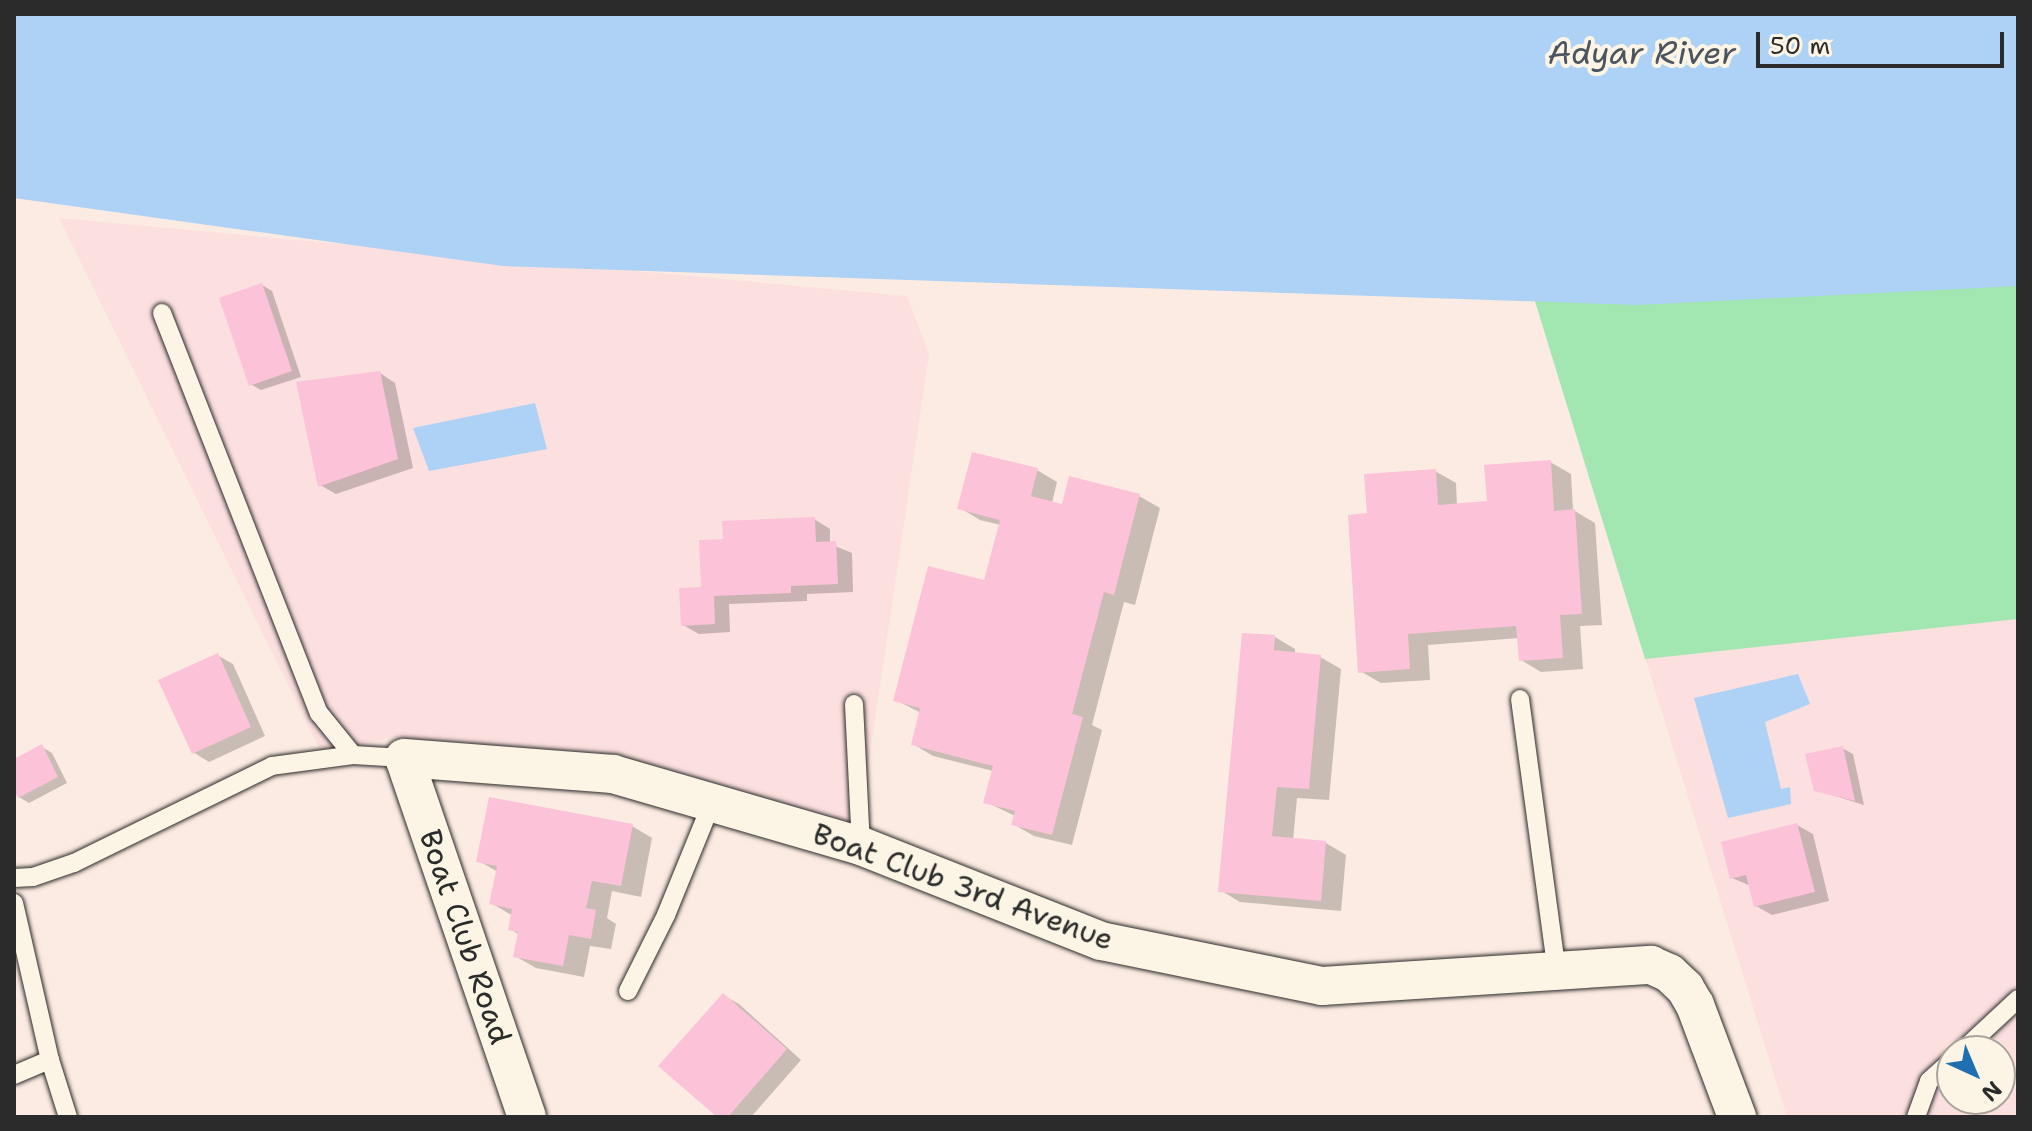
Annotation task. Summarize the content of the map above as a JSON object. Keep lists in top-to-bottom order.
{
  "streets": {
    "street": ["Boat Club 3rd Avenue", "Boat Club Road"]
  },
  "crossings": [
    ["Boat Club 3rd Avenue", "Boat Club Road"]
  ],
  "water": ["Adyar River"],
  "scale_bar": "50 m",
  "north": "bottom right"
}
